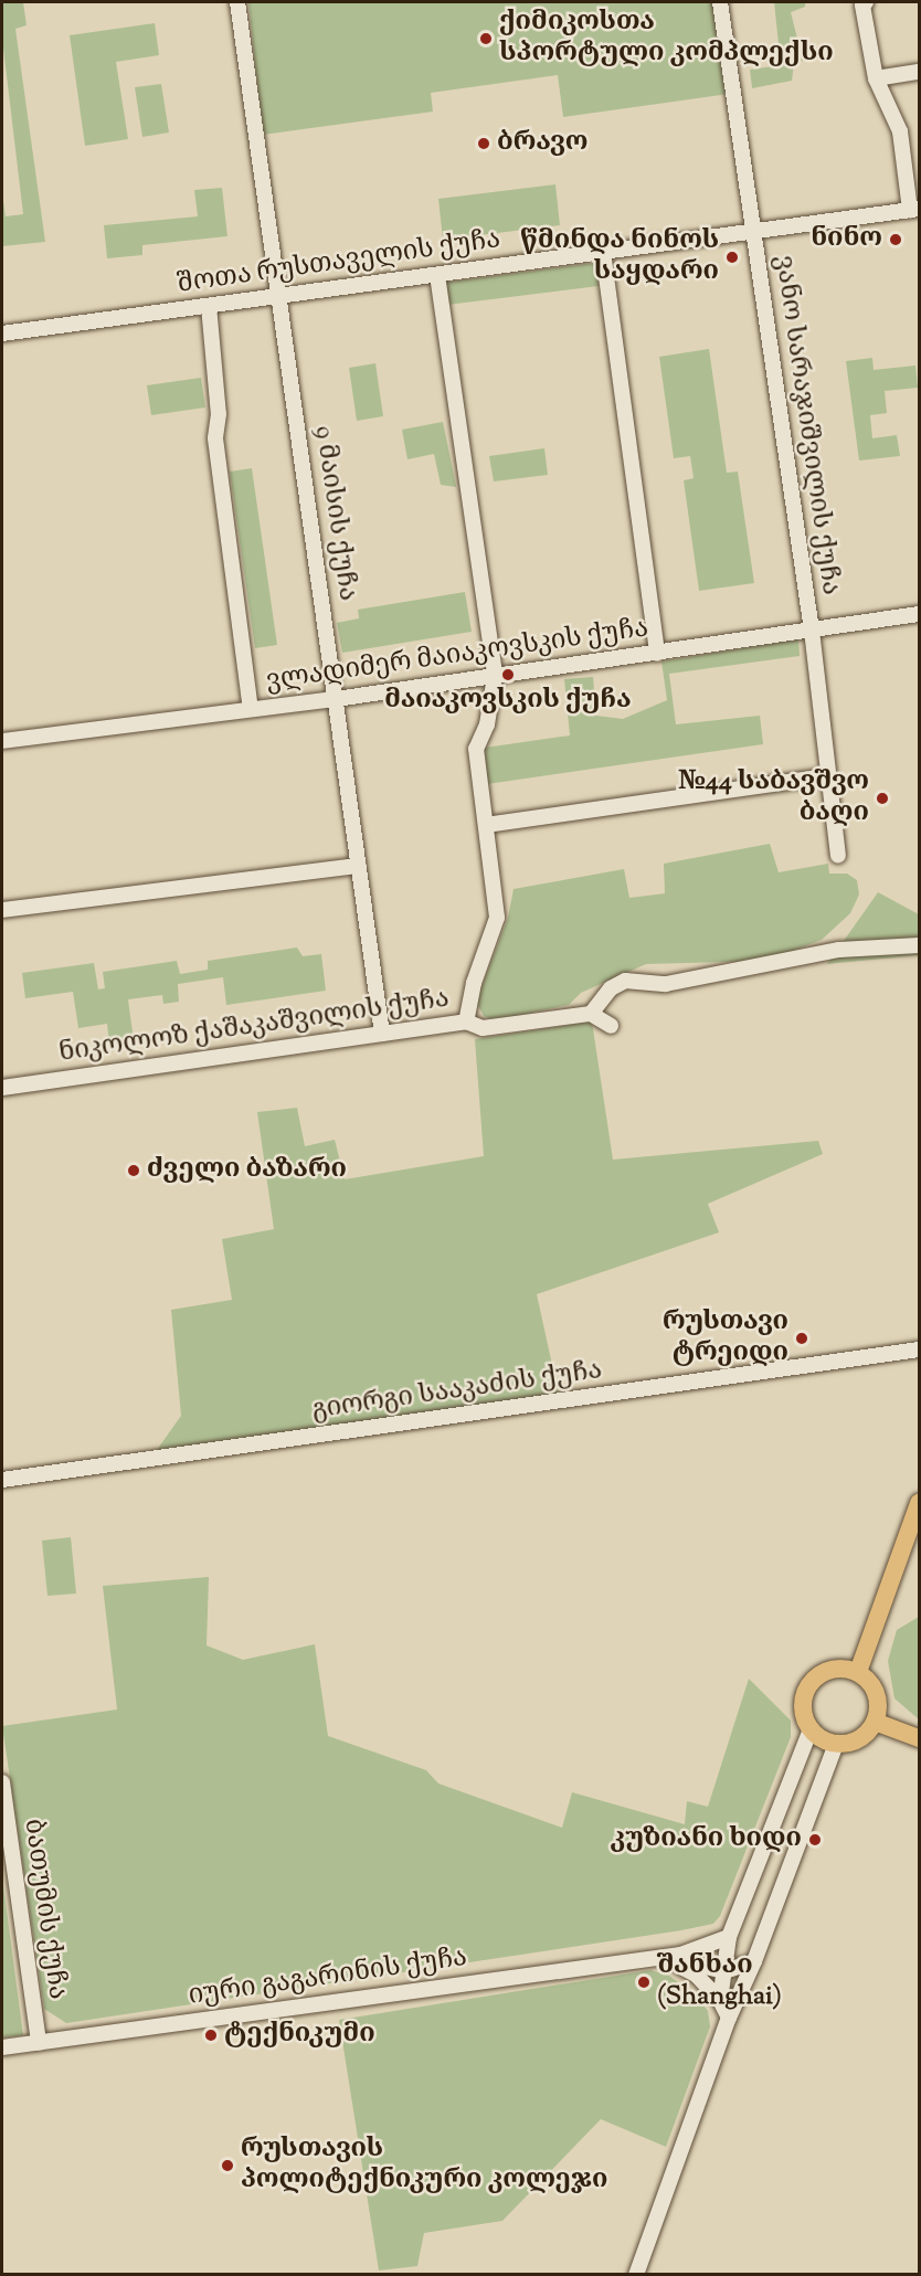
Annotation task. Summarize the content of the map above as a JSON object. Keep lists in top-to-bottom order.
{
  "streets": {
    "street": [
      "შოთა რუსთაველის ქუჩა",
      "ვანო სარაჯიშვილის ქუჩა",
      "9 მაისის ქუჩა",
      "ვლადიმერ მაიაკოვსკის ქუჩა",
      "ნიკოლოზ ქაშაკაშვილის ქუჩა",
      "გიორგი სააკაძის ქუჩა",
      "ბათუმის ქუჩა",
      "იური გაგარინის ქუჩა"
    ]
  },
  "crossings": [
    ["შოთა რუსთაველის ქუჩა", "ვანო სარაჯიშვილის ქუჩა"],
    ["შოთა რუსთაველის ქუჩა", "9 მაისის ქუჩა"],
    ["ვანო სარაჯიშვილის ქუჩა", "ვლადიმერ მაიაკოვსკის ქუჩა"],
    ["9 მაისის ქუჩა", "ვლადიმერ მაიაკოვსკის ქუჩა"],
    ["9 მაისის ქუჩა", "ნიკოლოზ ქაშაკაშვილის ქუჩა"],
    ["ბათუმის ქუჩა", "იური გაგარინის ქუჩა"]
  ],
  "places": [
    "ქიმიკოსთა სპორტული კომპლექსი",
    "ბრავო",
    "ნინო",
    "წმინდა ნინოს საყდარი",
    "მაიაკოვსკის ქუჩა",
    "№44 საბავშვო ბაღი",
    "ძველი ბაზარი",
    "რუსთავი ტრეიდი",
    "კუზიანი ხიდი",
    "შანხაი (Shanghai)",
    "ტექნიკუმი",
    "რუსთავის პოლიტექნიკური კოლეჯი"
  ]
}
